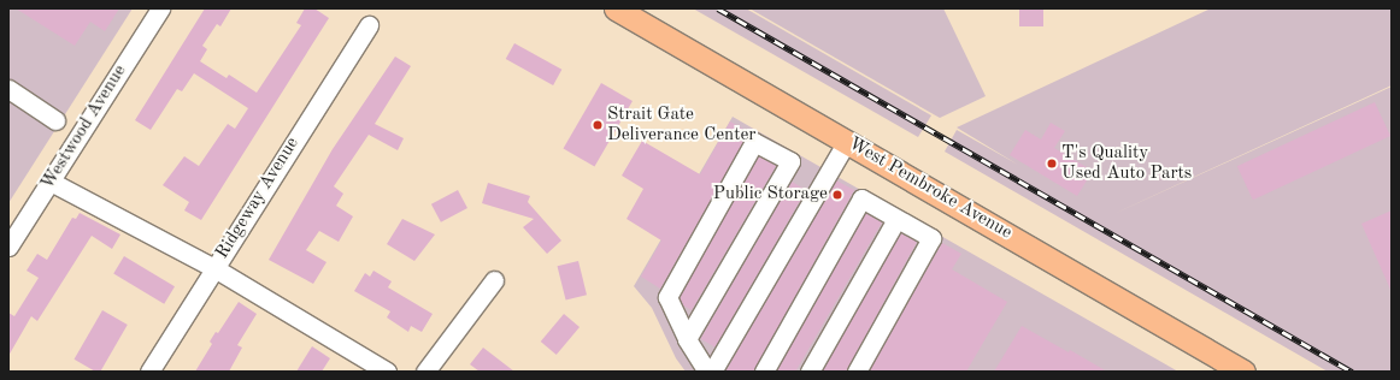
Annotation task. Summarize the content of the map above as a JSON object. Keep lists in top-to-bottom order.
{
  "streets": {
    "main road": ["West Pembroke Avenue"],
    "street": ["Westwood Avenue", "Ridgeway Avenue"]
  },
  "places": ["Strait Gate Deliverance Center", "T's Quality Used Auto Parts", "Public Storage"]
}
